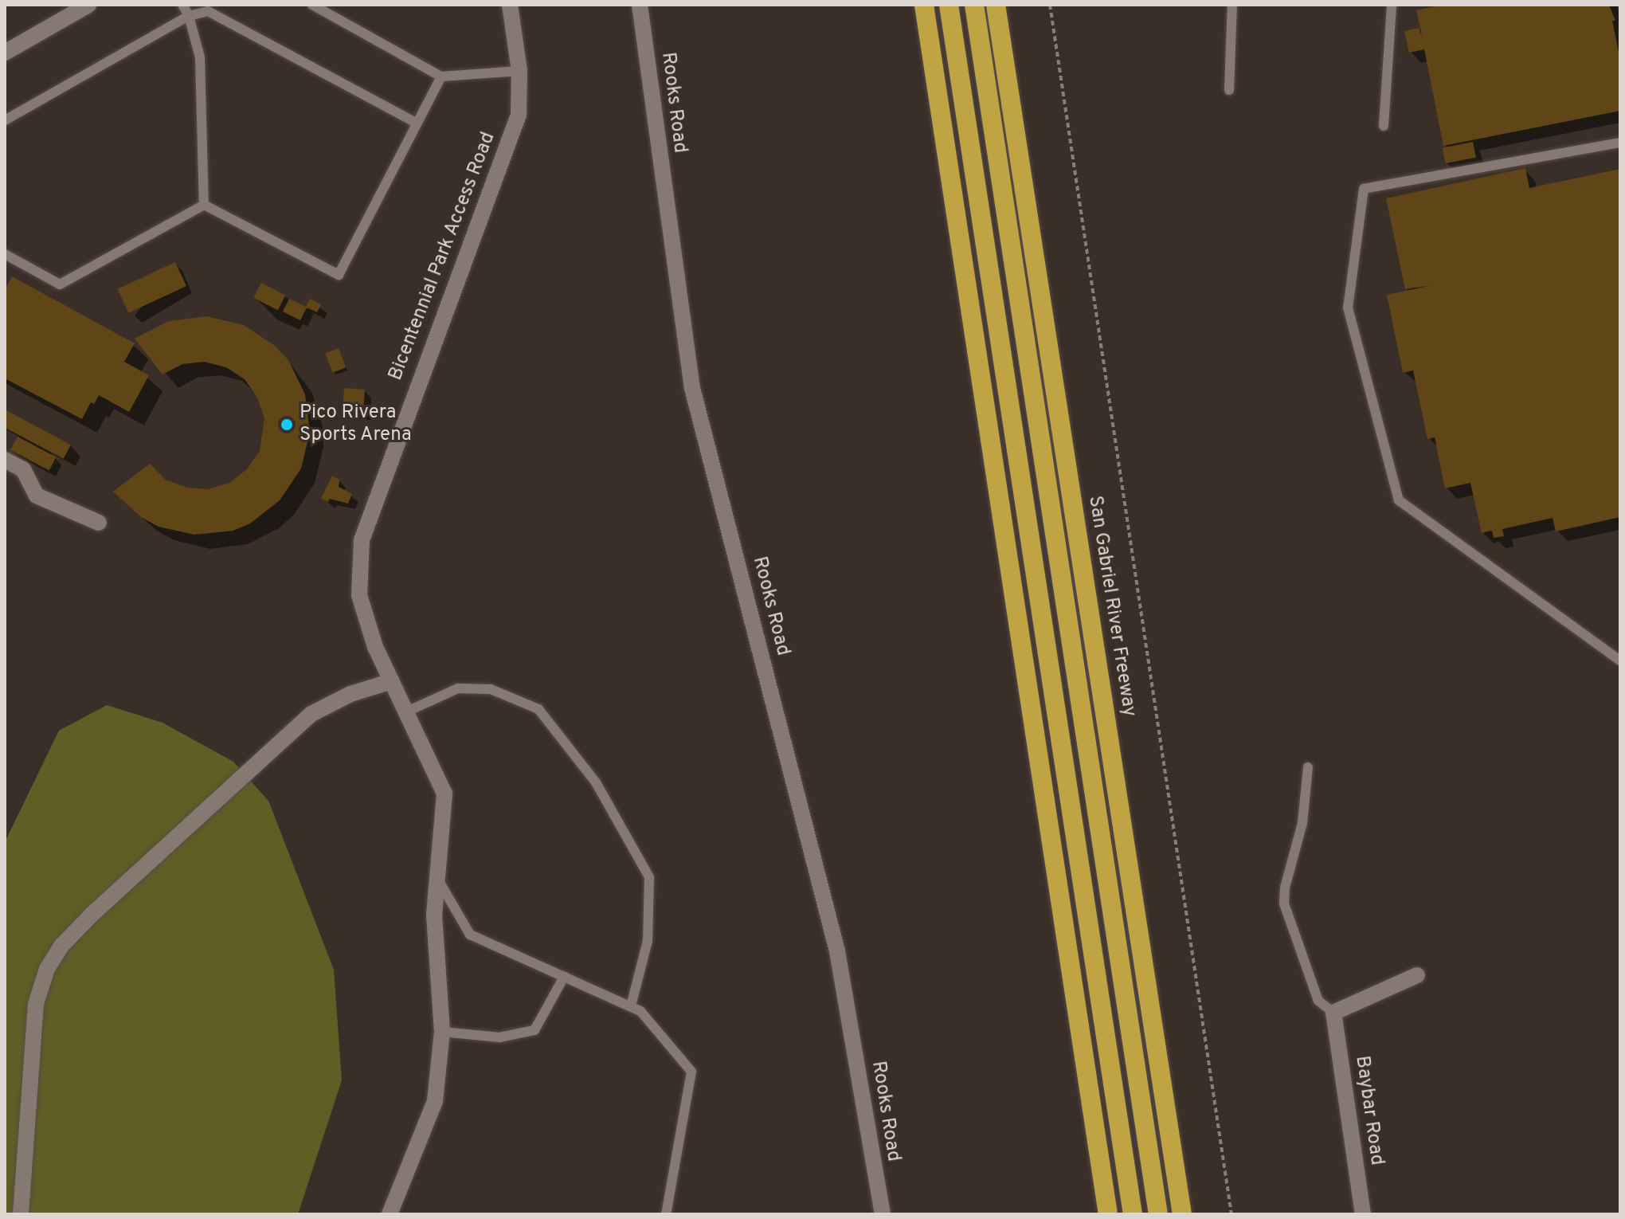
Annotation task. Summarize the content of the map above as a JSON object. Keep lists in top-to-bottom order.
{
  "streets": {
    "highway": ["San Gabriel River Freeway"],
    "street": ["Rooks Road", "Bicentennial Park Access Road", "Baybar Road"]
  },
  "places": ["Pico Rivera Sports Arena"]
}
